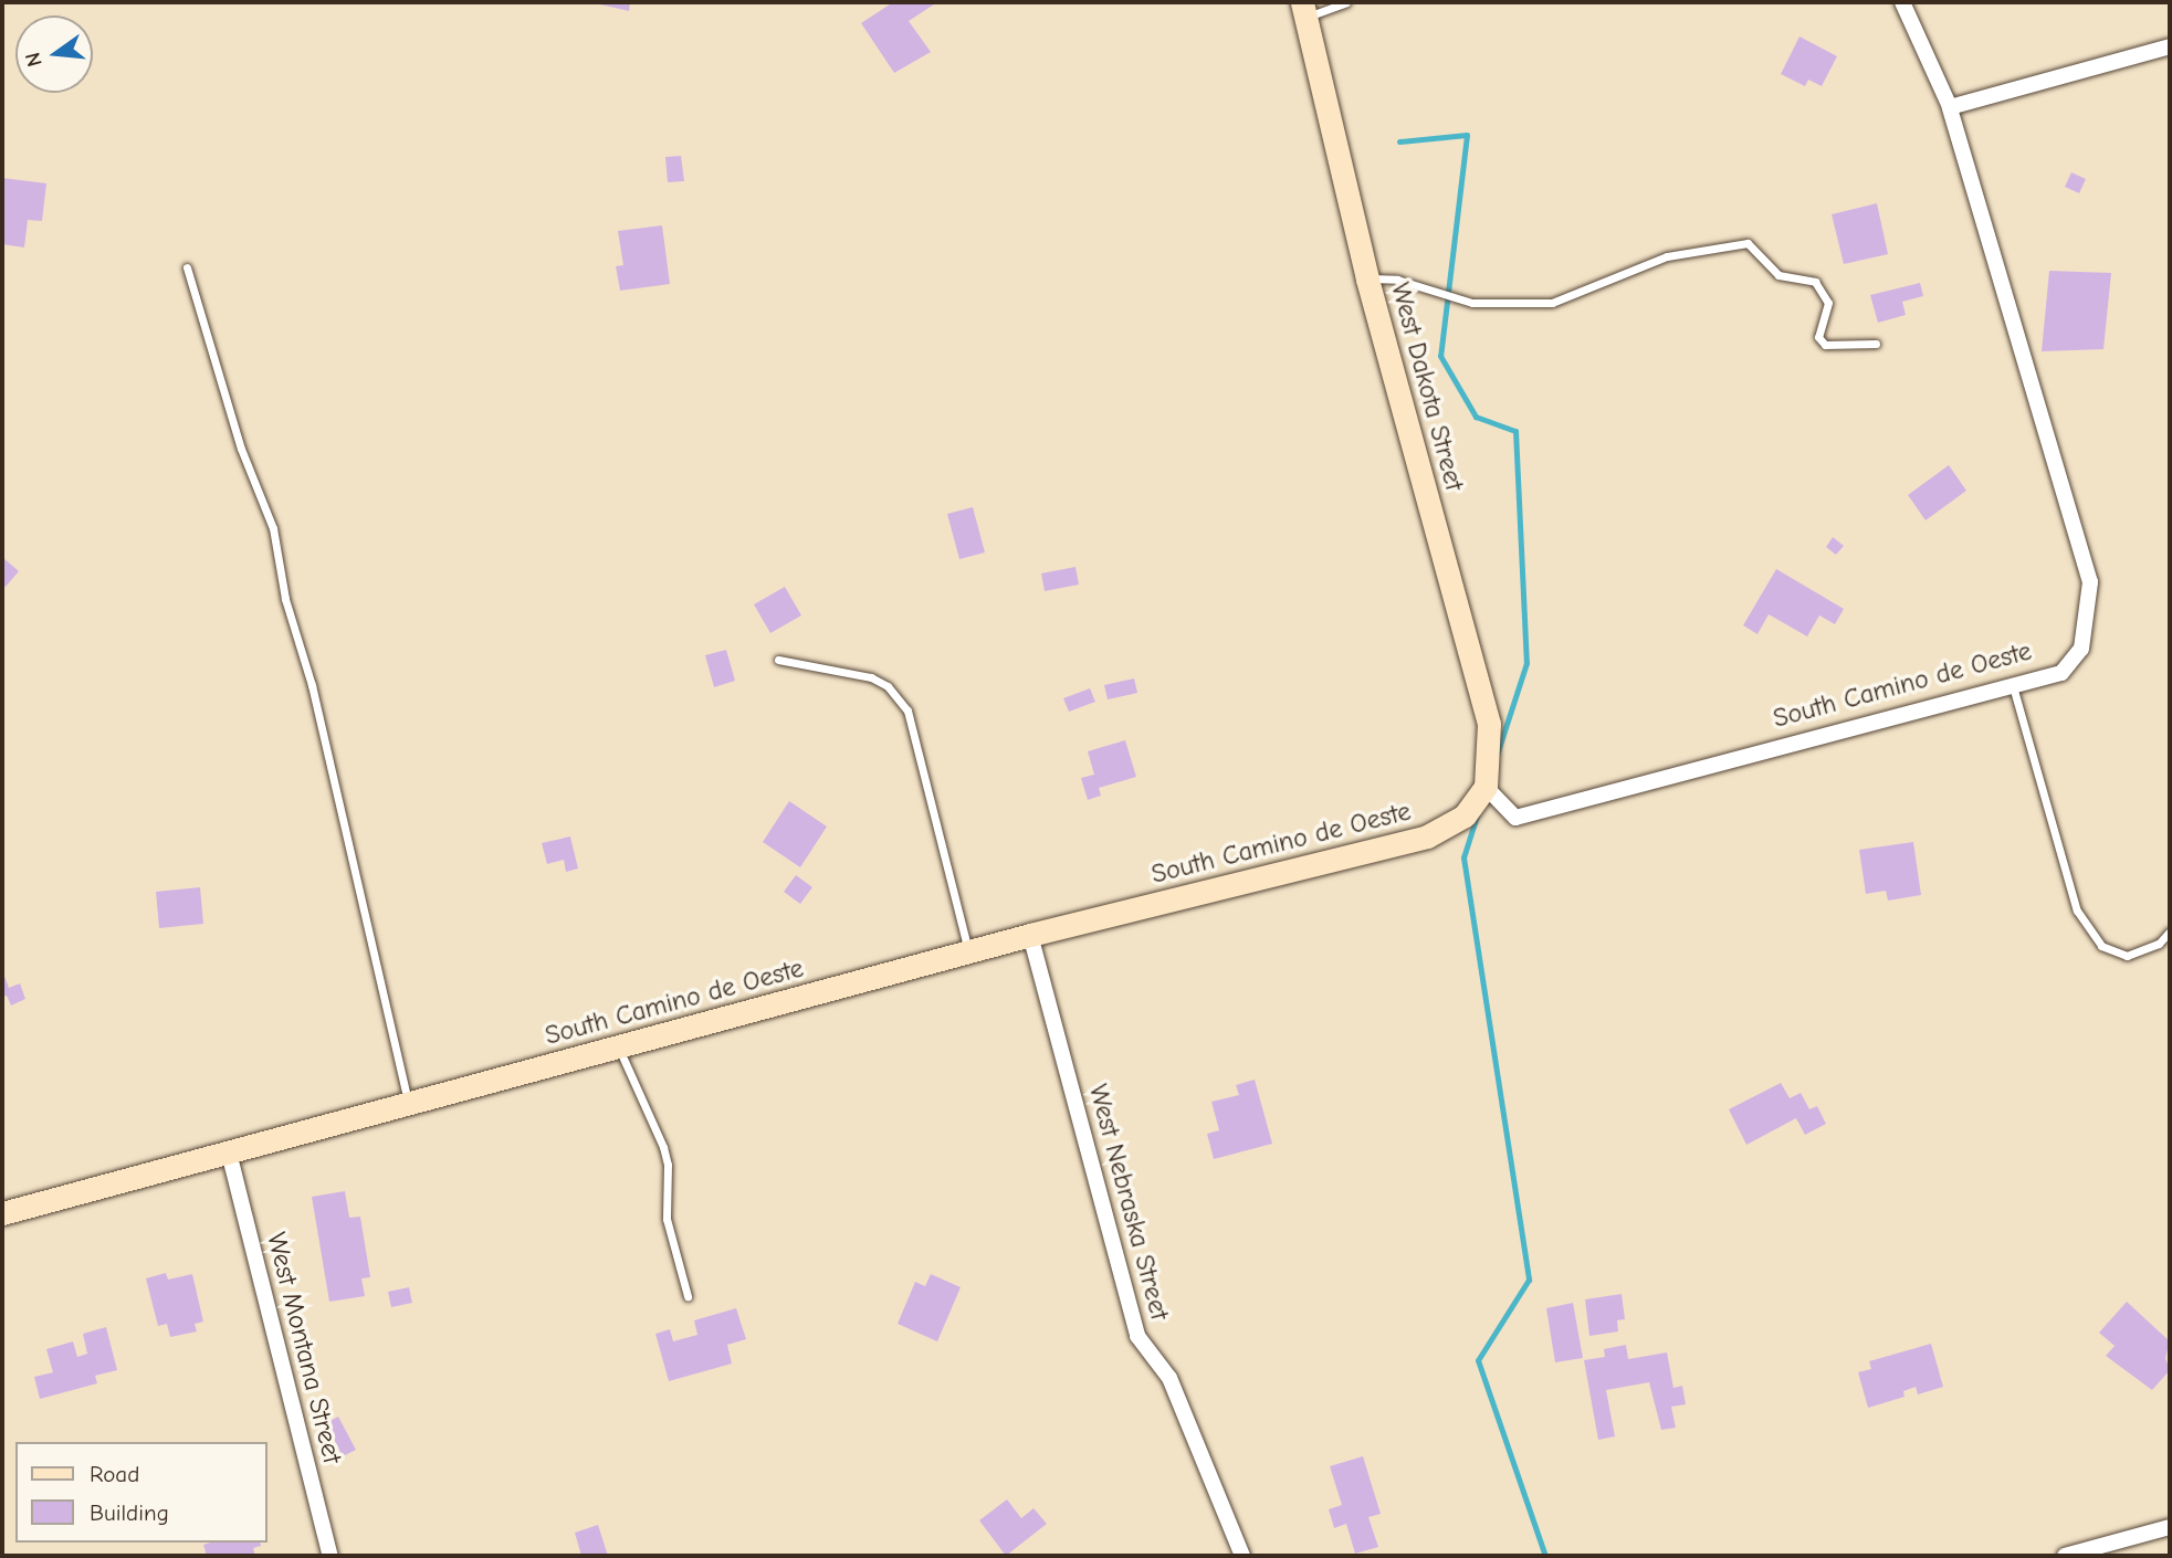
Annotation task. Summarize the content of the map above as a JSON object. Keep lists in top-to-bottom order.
{
  "streets": {
    "street": [
      "West Dakota Street",
      "South Camino de Oeste",
      "West Nebraska Street",
      "West Montana Street"
    ]
  },
  "crossings": [
    ["West Dakota Street", "South Camino de Oeste"],
    ["South Camino de Oeste", "West Nebraska Street"],
    ["South Camino de Oeste", "West Montana Street"]
  ],
  "legend": ["Road", "Building"],
  "north": "left"
}
